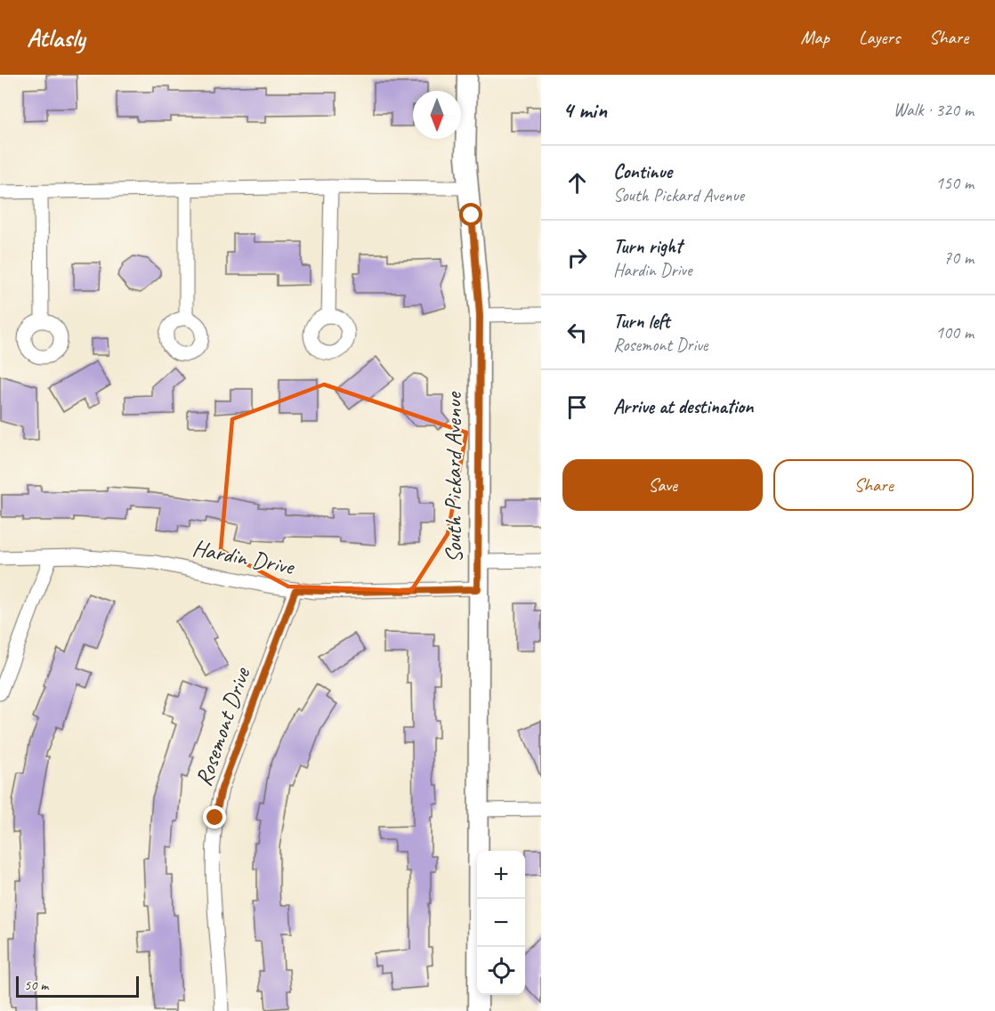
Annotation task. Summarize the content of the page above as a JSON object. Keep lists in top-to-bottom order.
{
  "streets": {
    "street": ["South Pickard Avenue", "Hardin Drive", "Rosemont Drive"]
  },
  "crossings": [
    ["South Pickard Avenue", "Hardin Drive"],
    ["Hardin Drive", "Rosemont Drive"]
  ],
  "scale_bar": "50 m",
  "north": "bottom",
  "page": {
    "header": "Atlasly",
    "nav": ["Map", "Layers", "Share"],
    "heading": ["4 min", "Walk · 320 m"],
    "list": [
      ["Continue", "South Pickard Avenue", "150 m"],
      ["Turn right", "Hardin Drive", "70 m"],
      ["Turn left", "Rosemont Drive", "100 m"],
      "Arrive at destination"
    ],
    "buttons": ["Save", "Share"],
    "map_buttons": ["+", "−"],
    "scale": "50 m"
  }
}
